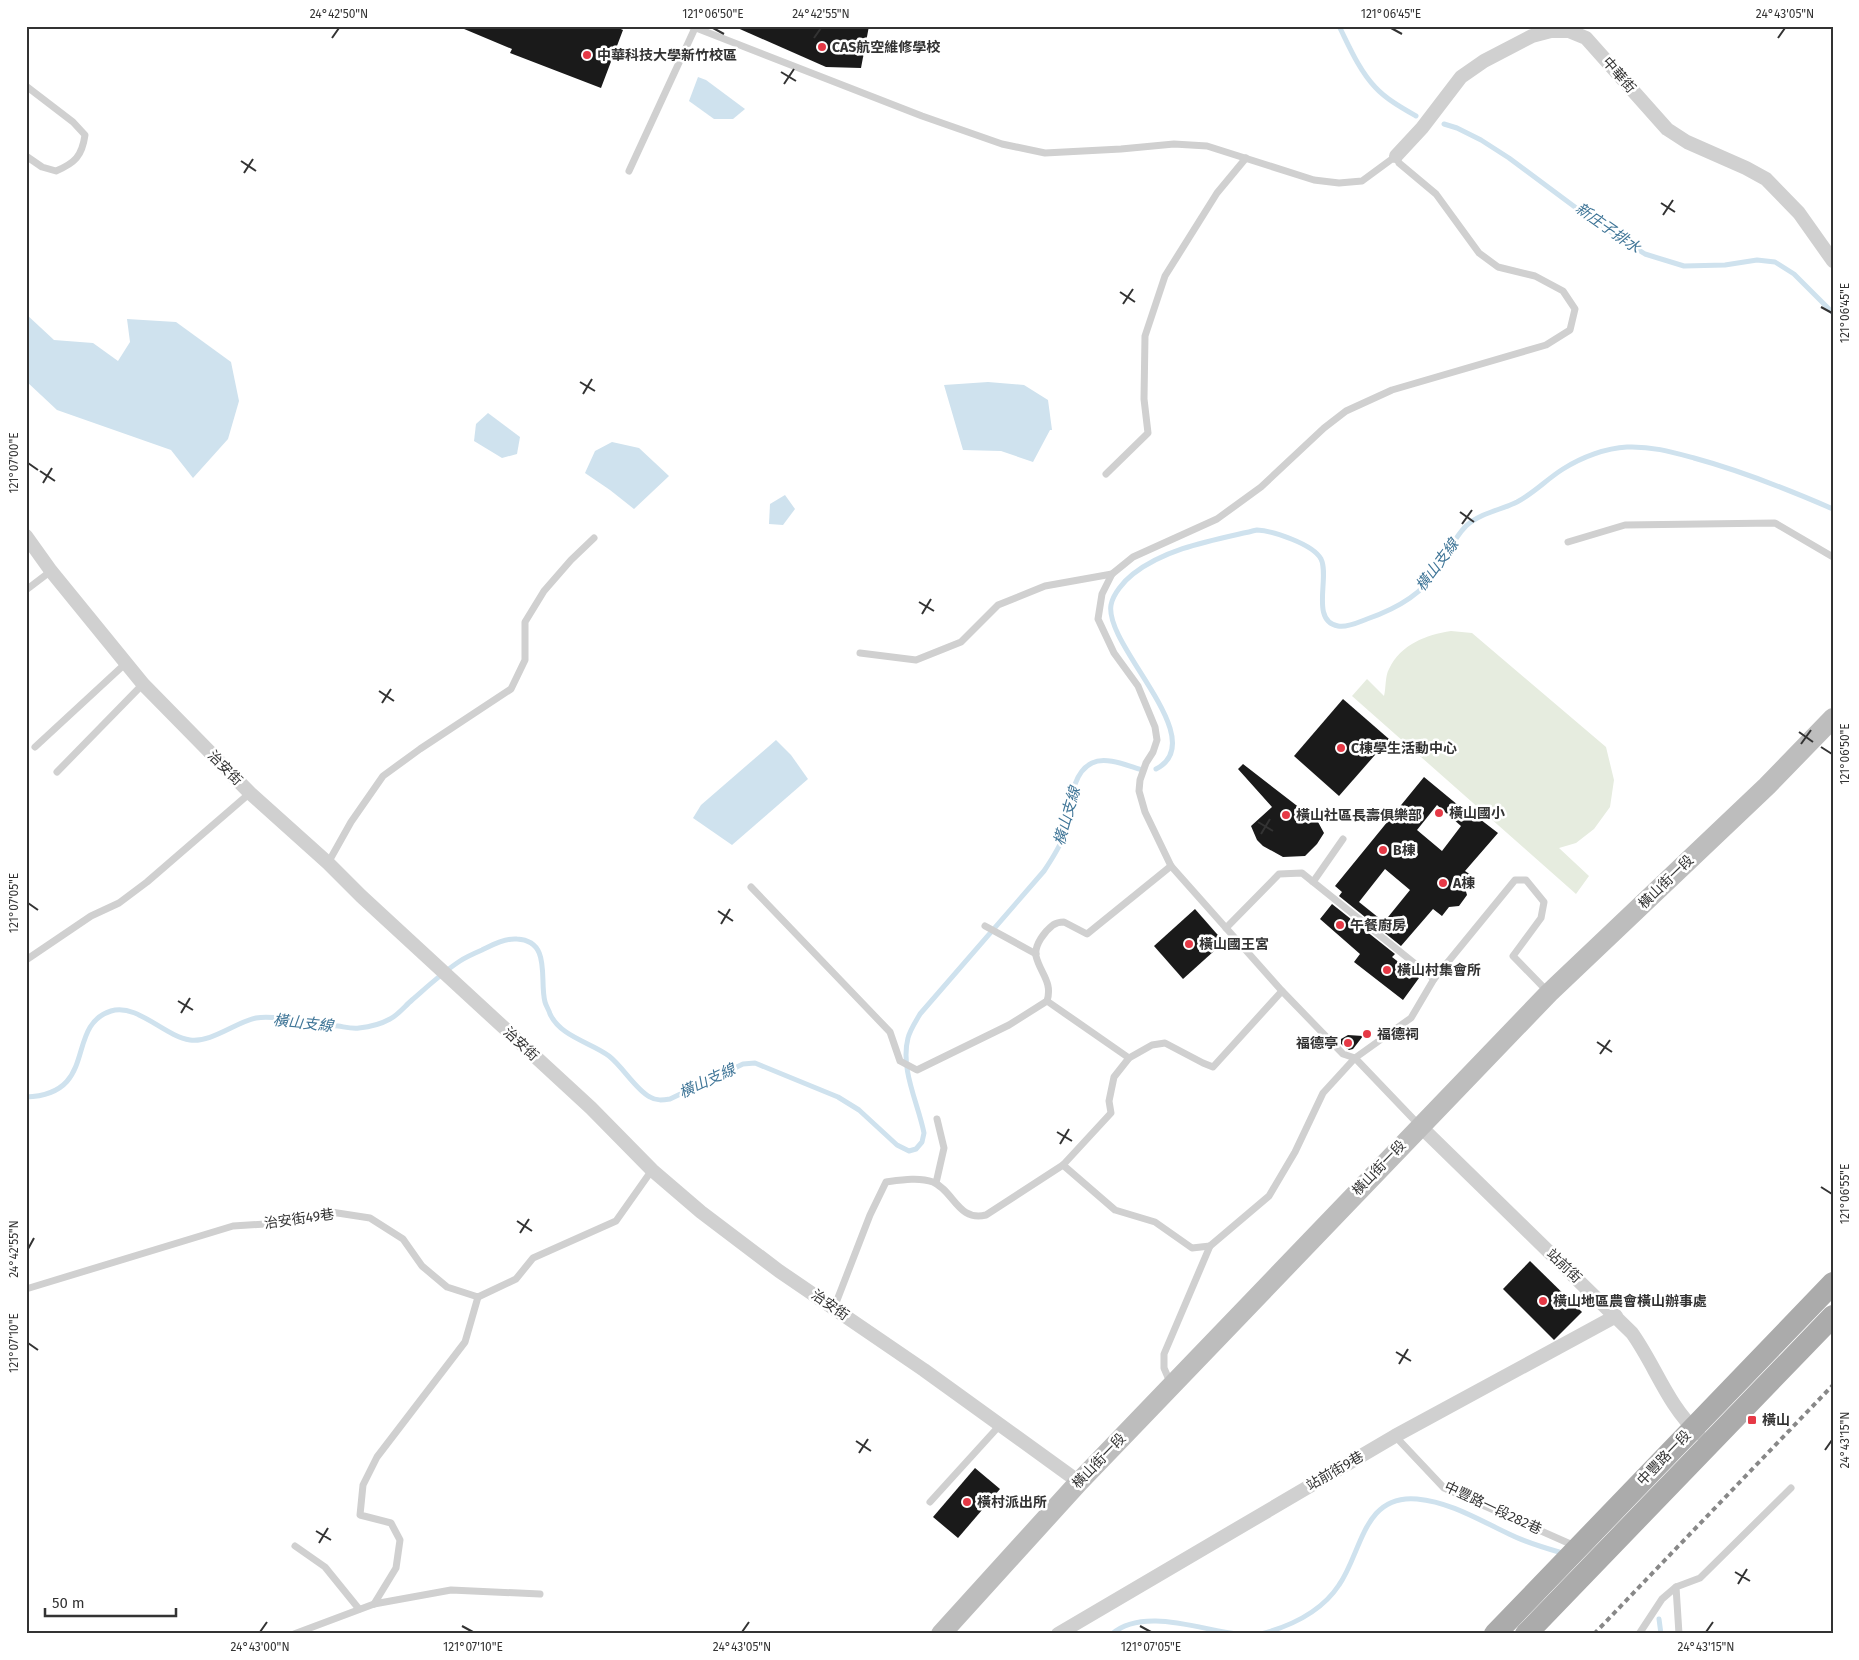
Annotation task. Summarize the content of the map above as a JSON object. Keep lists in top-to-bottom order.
{
  "streets": {
    "main road": ["中豐路一段"],
    "street": [
      "中華街",
      "治安街",
      "橫山街一段",
      "站前街",
      "站前街9巷"
    ],
    "lane": ["治安街49巷", "中豐路一段282巷"]
  },
  "crossings": [
    ["治安街", "橫山街一段"],
    ["橫山街一段", "站前街"],
    ["站前街", "中豐路一段"],
    ["站前街", "站前街9巷"],
    ["中豐路一段", "中豐路一段282巷"],
    ["站前街9巷", "中豐路一段282巷"]
  ],
  "water": ["新庄子排水", "橫山支線"],
  "places": {
    "other": [
      "CAS航空維修學校",
      "中華科技大學新竹校區",
      "C棟學生活動中心",
      "橫山國小",
      "橫山社區長壽俱樂部",
      "B棟",
      "A棟",
      "午餐廚房",
      "橫山國王宮",
      "橫山村集會所",
      "福德祠",
      "福德亭",
      "橫山地區農會橫山辦事處",
      "橫村派出所"
    ],
    "transit": ["橫山"]
  },
  "scale_bar": "50 m",
  "coordinates": [
    "24°42'50\"N",
    "121°06'50\"E",
    "24°42'55\"N",
    "121°06'45\"E",
    "24°43'05\"N",
    "121°07'00\"E",
    "121°07'05\"E",
    "121°06'55\"E",
    "121°07'10\"E",
    "24°43'15\"N",
    "24°43'00\"N"
  ]
}
